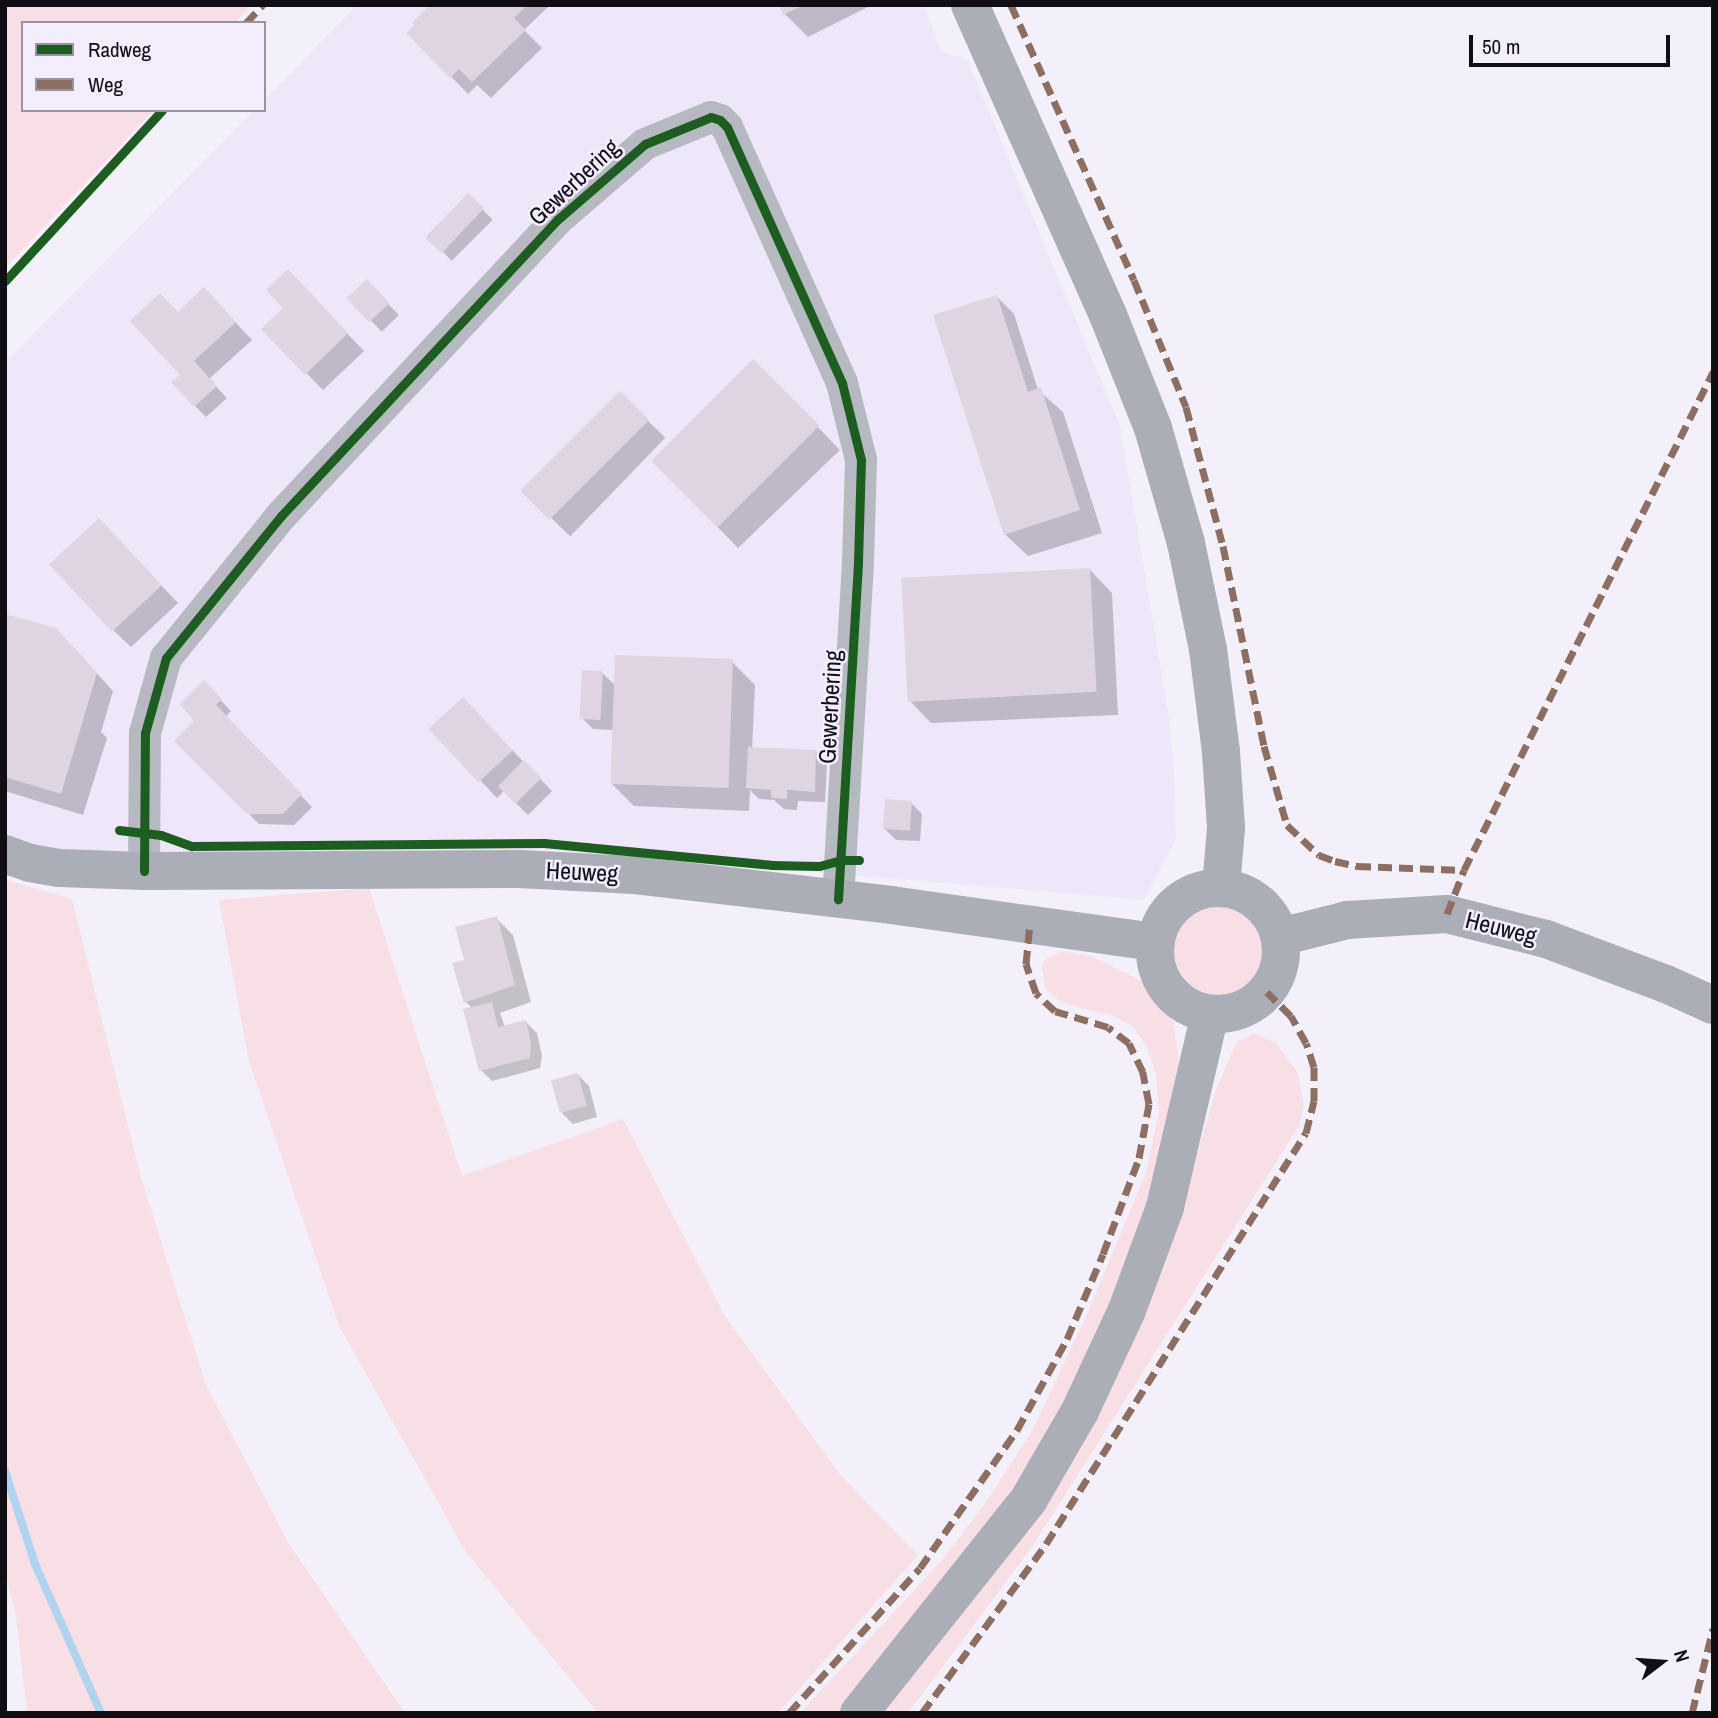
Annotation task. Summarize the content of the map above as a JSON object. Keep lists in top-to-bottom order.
{
  "streets": {
    "main road": ["Heuweg"],
    "street": ["Gewerbering"]
  },
  "crossings": [
    ["Gewerbering", "Heuweg"]
  ],
  "legend": ["Radweg", "Weg"],
  "scale_bar": "50 m",
  "north": "right"
}
